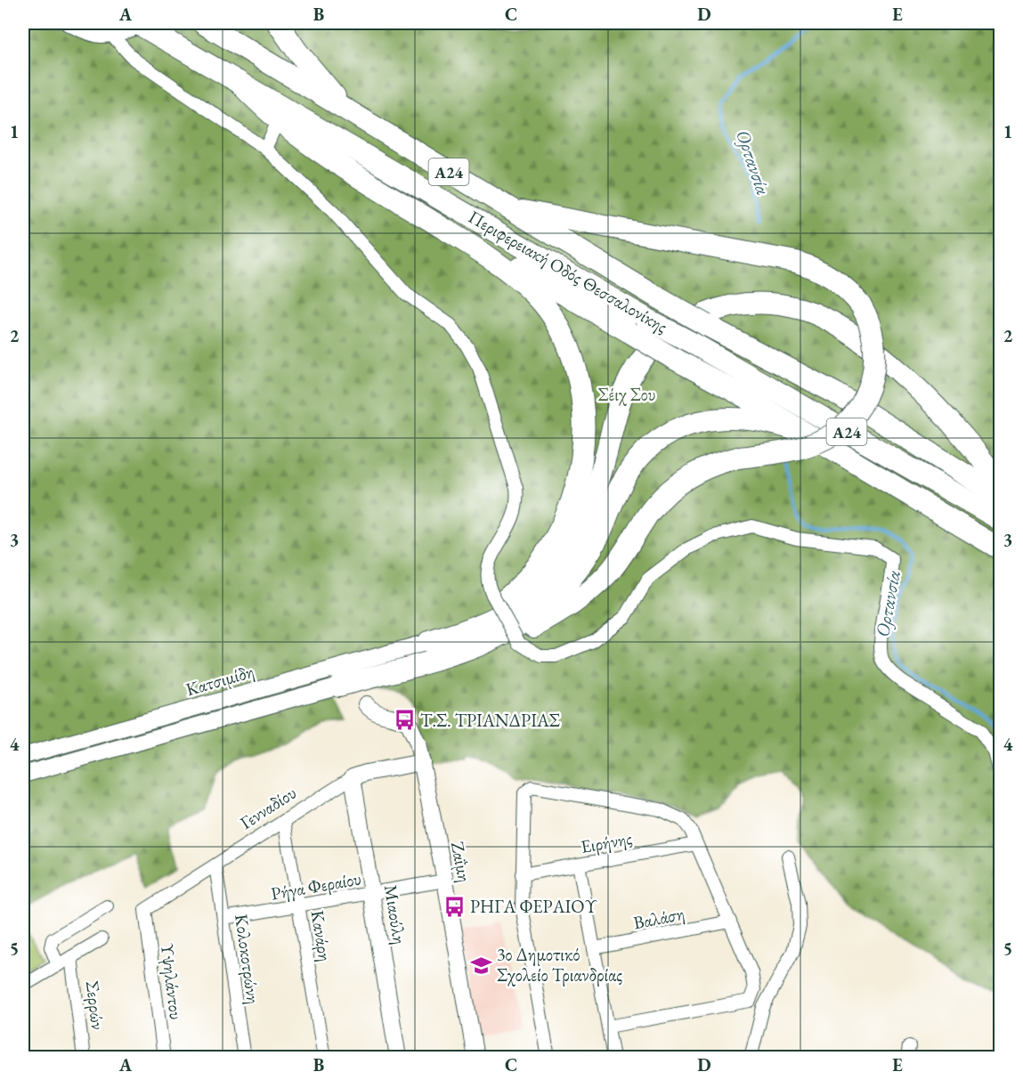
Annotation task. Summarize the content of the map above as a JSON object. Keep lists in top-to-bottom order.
{
  "streets": {
    "highway": ["Α24", "Περιφερειακή Οδός Θεσσαλονίκης"],
    "main road": [
      "Κατσιμίδη",
      "Γενναδίου",
      "Ζαΐμη",
      "Μιαούλη"
    ],
    "street": [
      "Ειρήνης",
      "Ρήγα Φεραίου",
      "Βαλάση",
      "Κανάρη",
      "Κολοκοτρώνη",
      "Υψηλάντου",
      "Σερρών"
    ]
  },
  "crossings": [
    ["Γενναδίου", "Ζαΐμη"],
    ["Γενναδίου", "Μιαούλη"],
    ["Γενναδίου", "Κανάρη"],
    ["Γενναδίου", "Κολοκοτρώνη"],
    ["Γενναδίου", "Υψηλάντου"],
    ["Ζαΐμη", "Ρήγα Φεραίου"],
    ["Ρήγα Φεραίου", "Μιαούλη"],
    ["Ρήγα Φεραίου", "Κανάρη"],
    ["Ρήγα Φεραίου", "Κολοκοτρώνη"]
  ],
  "water": ["Ορτανσία"],
  "parks": ["Σέιχ Σου"],
  "places": {
    "bus stop": ["Τ.Σ. ΤΡΙΑΝΔΡΙΑΣ", "ΡΗΓΑ ΦΕΡΑΙΟΥ"],
    "school or university": ["3ο Δημοτικό Σχολείο Τριανδρίας"]
  },
  "grid": {
    "columns": [
      "A",
      "B",
      "C",
      "D",
      "E"
    ],
    "rows": [
      "1",
      "2",
      "3",
      "4",
      "5"
    ]
  }
}
